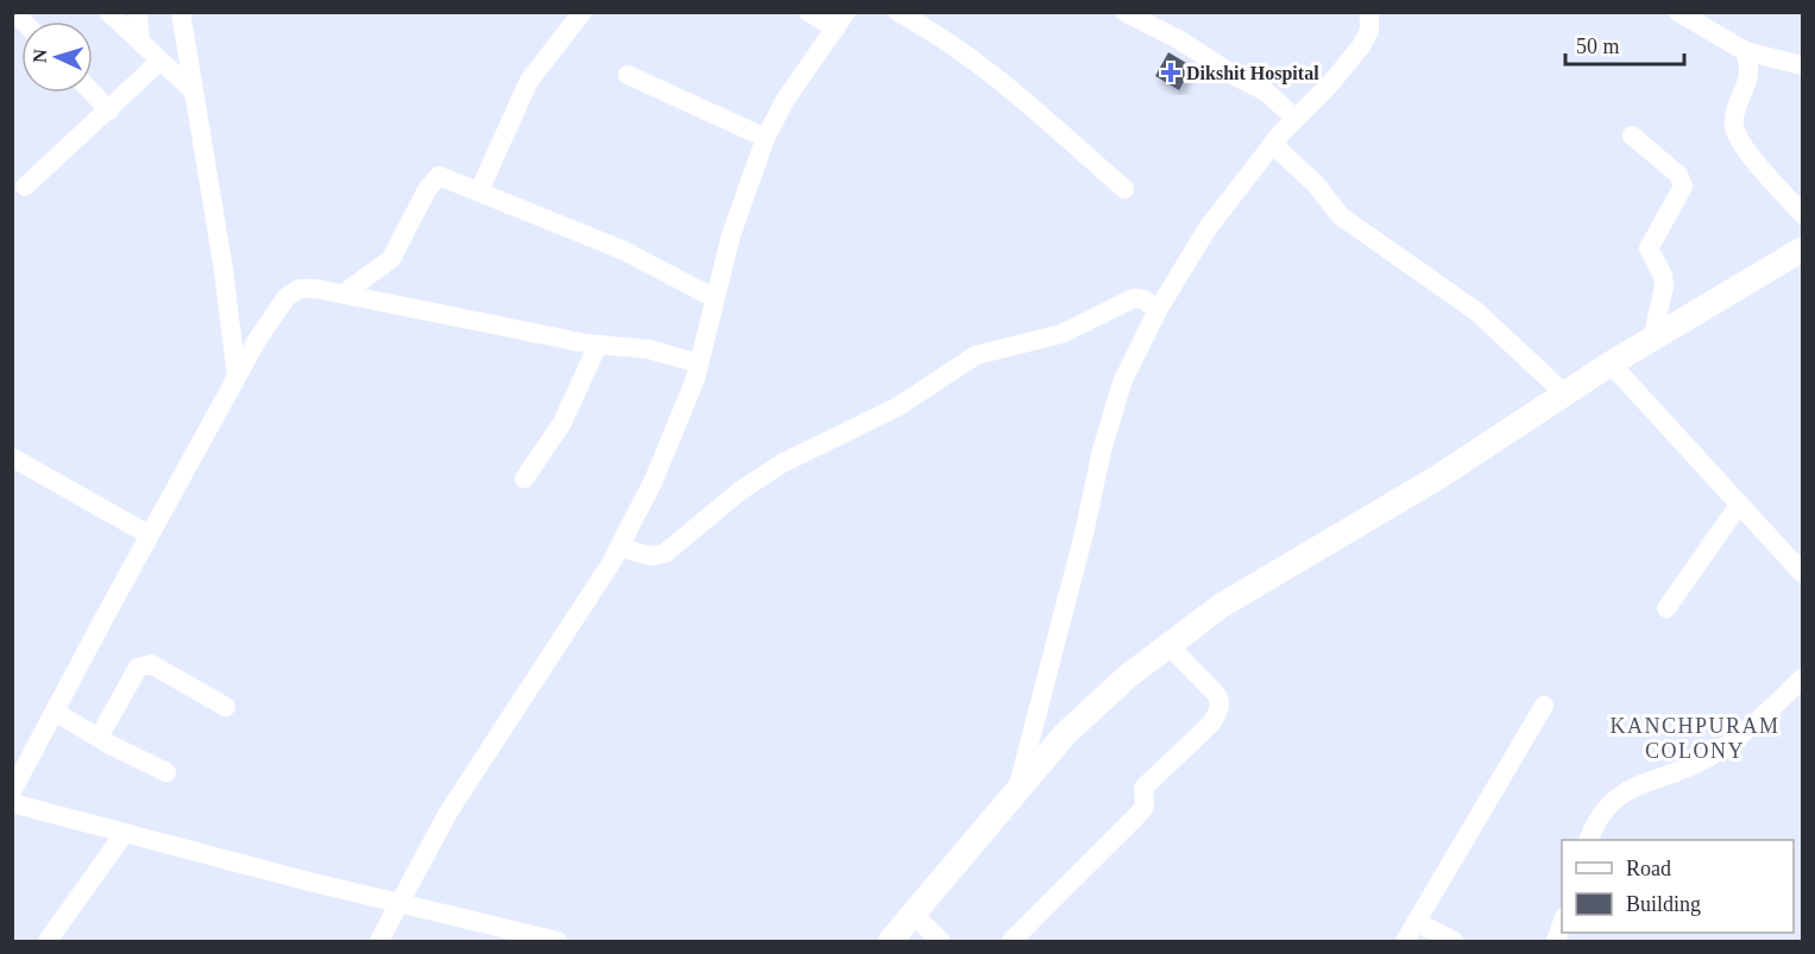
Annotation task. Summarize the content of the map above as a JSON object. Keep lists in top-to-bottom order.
{
  "districts": ["KANCHPURAM COLONY"],
  "places": {
    "health": ["Dikshit Hospital"]
  },
  "legend": ["Road", "Building"],
  "scale_bar": "50 m",
  "north": "left"
}
